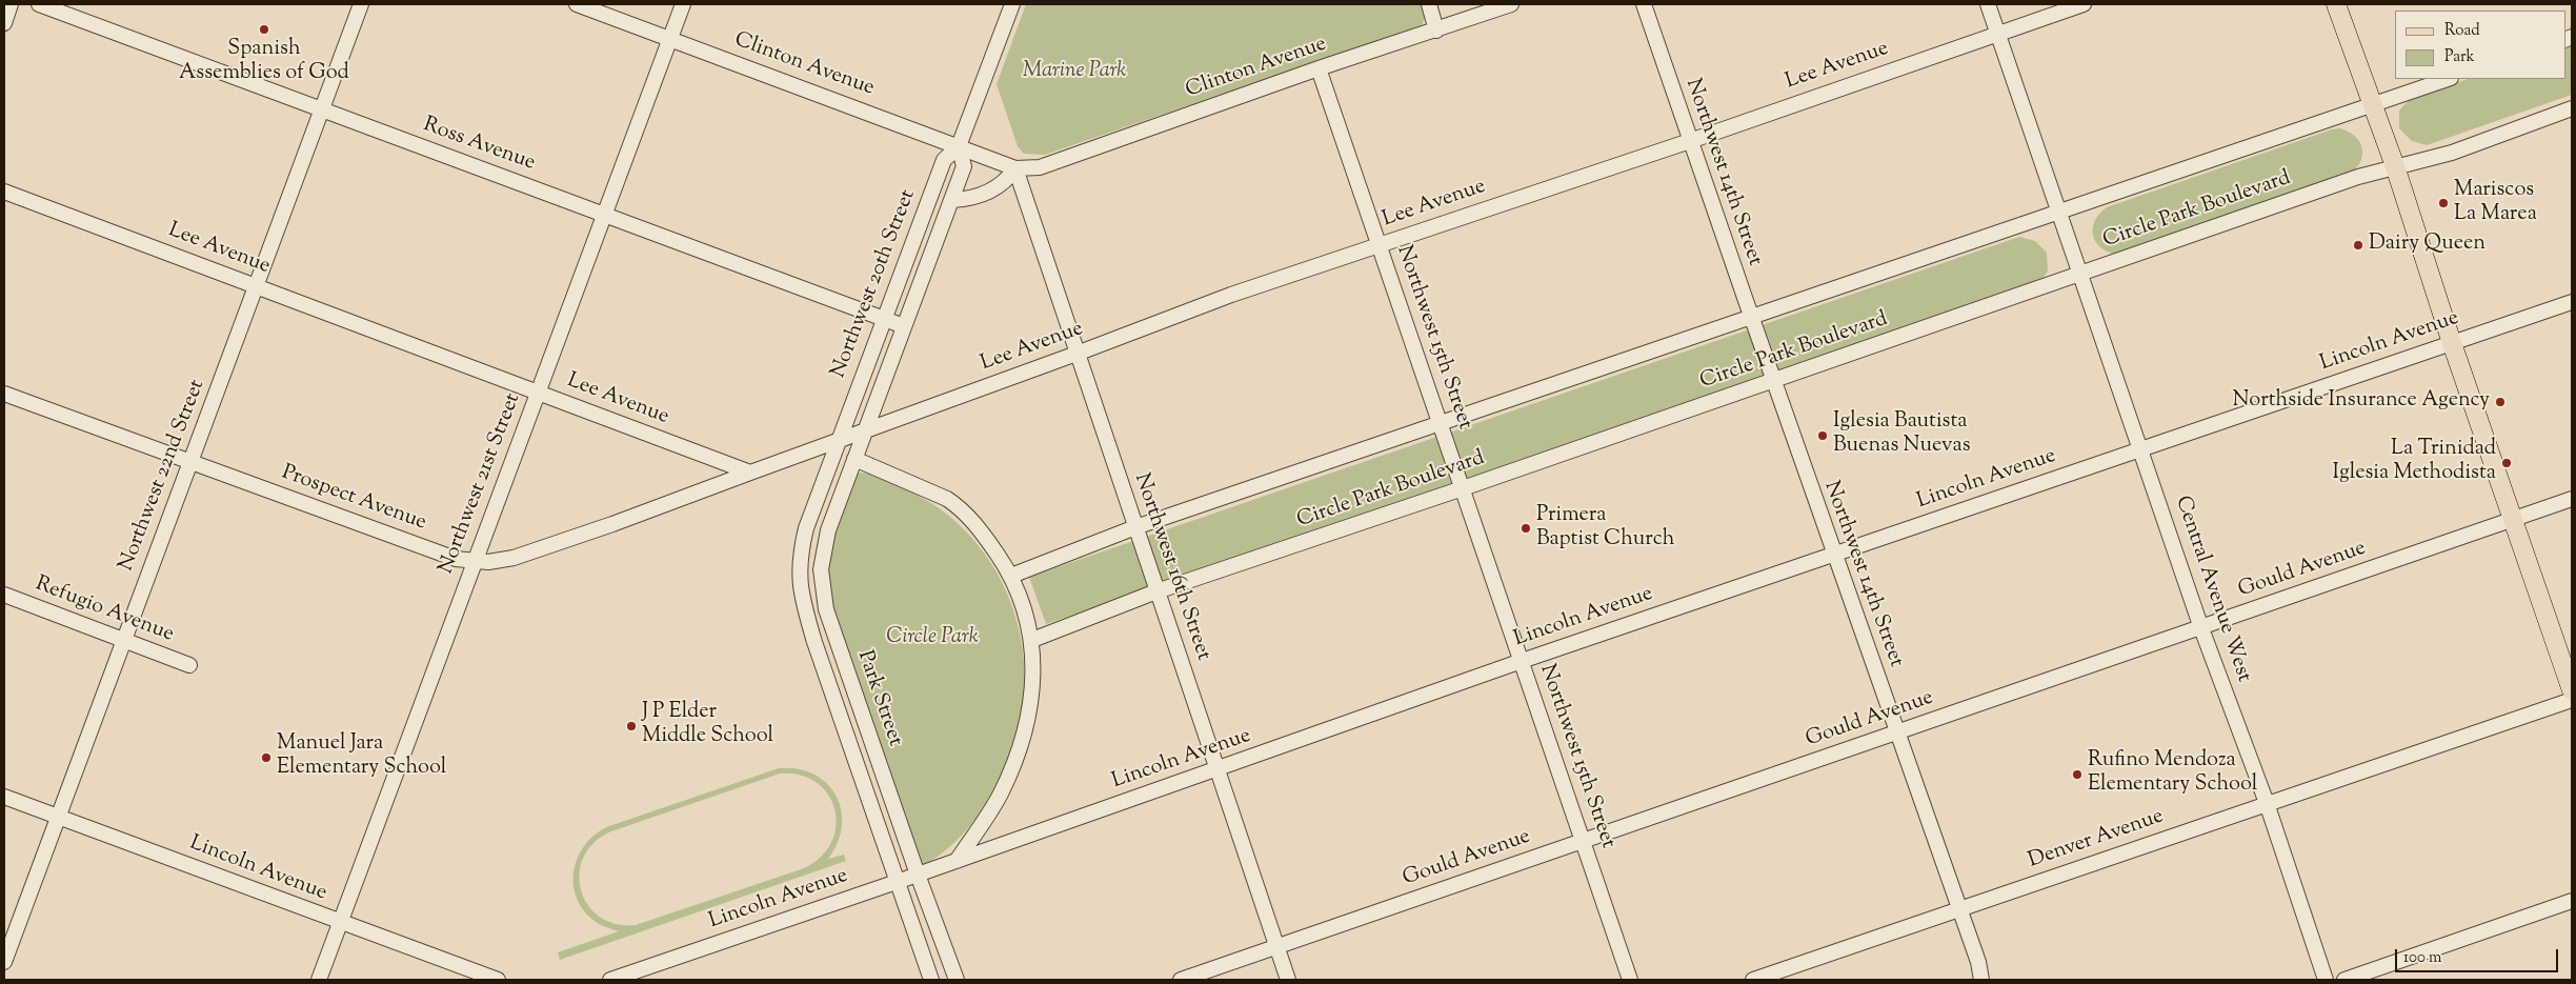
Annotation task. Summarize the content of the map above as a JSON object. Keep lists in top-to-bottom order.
{
  "streets": {
    "street": [
      "Clinton Avenue",
      "Lee Avenue",
      "Ross Avenue",
      "Northwest 14th Street",
      "Circle Park Boulevard",
      "Northwest 20th Street",
      "Northwest 15th Street",
      "Lincoln Avenue",
      "Northwest 22nd Street",
      "Northwest 21st Street",
      "Prospect Avenue",
      "Northwest 16th Street",
      "Gould Avenue",
      "Central Avenue West",
      "Refugio Avenue",
      "Park Street",
      "Denver Avenue"
    ]
  },
  "crossings": [
    ["Clinton Avenue", "Northwest 20th Street"],
    ["Clinton Avenue", "Northwest 15th Street"],
    ["Clinton Avenue", "Northwest 21st Street"],
    ["Clinton Avenue", "Northwest 16th Street"],
    ["Lee Avenue", "Northwest 14th Street"],
    ["Lee Avenue", "Northwest 20th Street"],
    ["Lee Avenue", "Northwest 15th Street"],
    ["Lee Avenue", "Northwest 22nd Street"],
    ["Lee Avenue", "Northwest 21st Street"],
    ["Lee Avenue", "Prospect Avenue"],
    ["Lee Avenue", "Northwest 16th Street"],
    ["Lee Avenue", "Central Avenue West"],
    ["Lee Avenue", "Park Street"],
    ["Ross Avenue", "Northwest 20th Street"],
    ["Ross Avenue", "Northwest 22nd Street"],
    ["Ross Avenue", "Northwest 21st Street"],
    ["Northwest 14th Street", "Circle Park Boulevard"],
    ["Northwest 14th Street", "Lincoln Avenue"],
    ["Northwest 14th Street", "Gould Avenue"],
    ["Northwest 14th Street", "Denver Avenue"],
    ["Circle Park Boulevard", "Northwest 15th Street"],
    ["Circle Park Boulevard", "Northwest 16th Street"],
    ["Circle Park Boulevard", "Central Avenue West"],
    ["Northwest 20th Street", "Park Street"],
    ["Northwest 15th Street", "Lincoln Avenue"],
    ["Northwest 15th Street", "Gould Avenue"],
    ["Lincoln Avenue", "Northwest 22nd Street"],
    ["Lincoln Avenue", "Northwest 21st Street"],
    ["Lincoln Avenue", "Northwest 16th Street"],
    ["Lincoln Avenue", "Central Avenue West"],
    ["Lincoln Avenue", "Park Street"],
    ["Northwest 22nd Street", "Prospect Avenue"],
    ["Northwest 22nd Street", "Refugio Avenue"],
    ["Northwest 21st Street", "Prospect Avenue"],
    ["Northwest 16th Street", "Gould Avenue"],
    ["Gould Avenue", "Central Avenue West"],
    ["Central Avenue West", "Denver Avenue"]
  ],
  "parks": ["Marine Park", "Circle Park"],
  "places": [
    "Spanish Assemblies of God",
    "Mariscos La Marea",
    "Dairy Queen",
    "Northside Insurance Agency",
    "Iglesia Bautista Buenas Nuevas",
    "La Trinidad Iglesia Methodista",
    "Primera Baptist Church",
    "J P Elder Middle School",
    "Manuel Jara Elementary School",
    "Rufino Mendoza Elementary School"
  ],
  "legend": ["Road", "Park"],
  "scale_bar": "100 m"
}
